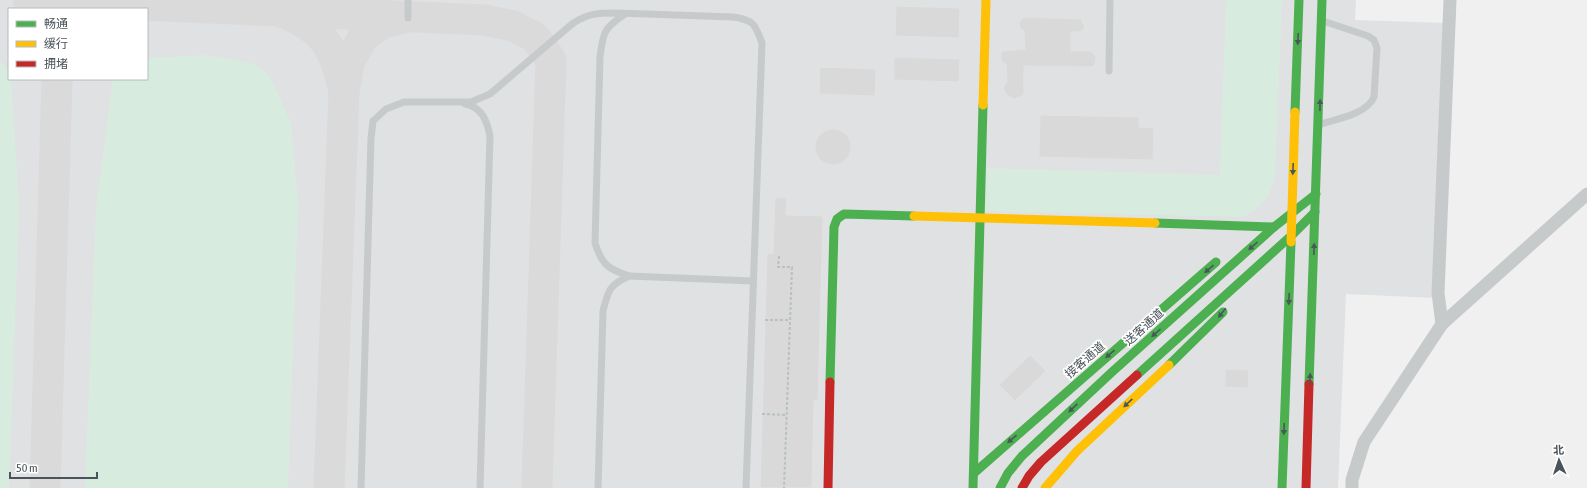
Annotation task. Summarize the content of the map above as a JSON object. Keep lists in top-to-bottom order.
{
  "streets": {
    "main road": ["送客通道", "接客通道"]
  },
  "legend": ["畅通", "缓行", "拥堵"],
  "scale_bar": "50 m",
  "north": "top"
}
